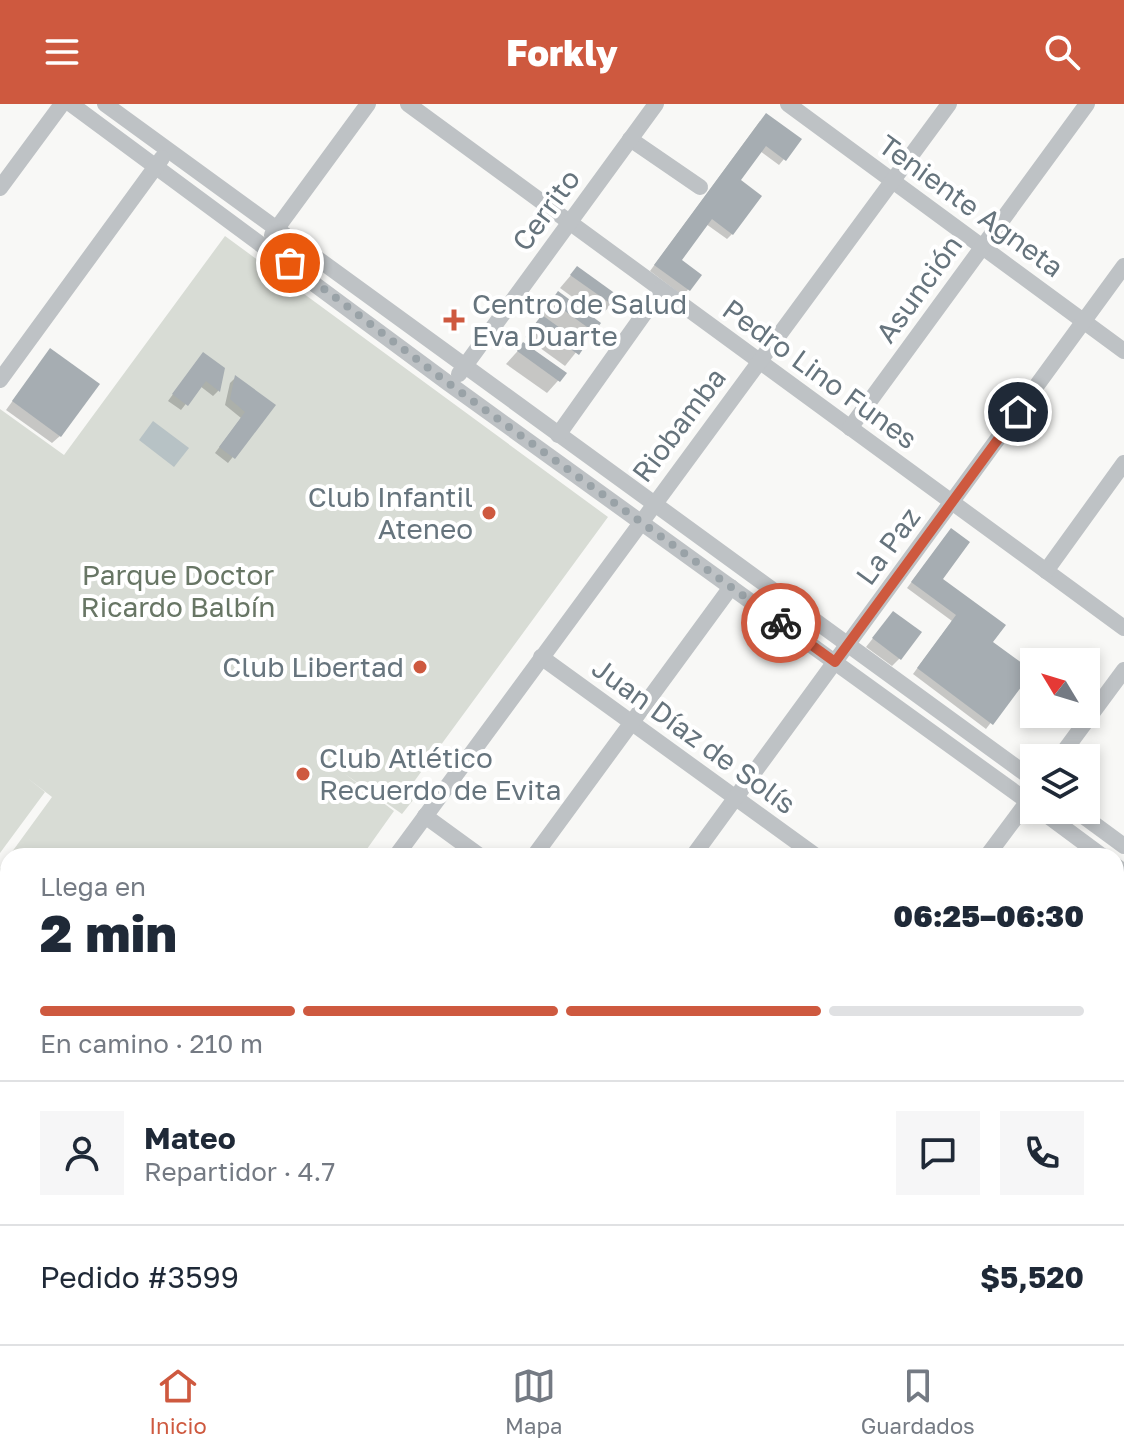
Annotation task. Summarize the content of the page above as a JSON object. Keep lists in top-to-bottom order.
{
  "streets": {
    "street": [
      "Teniente Agneta",
      "Cerrito",
      "Asunción",
      "Pedro Lino Funes",
      "Riobamba",
      "La Paz",
      "Juan Díaz de Solís"
    ]
  },
  "crossings": [
    ["Teniente Agneta", "Asunción"],
    ["Teniente Agneta", "Riobamba"],
    ["Teniente Agneta", "La Paz"],
    ["Cerrito", "Pedro Lino Funes"],
    ["Asunción", "Pedro Lino Funes"],
    ["Pedro Lino Funes", "Riobamba"],
    ["Pedro Lino Funes", "La Paz"],
    ["Riobamba", "Juan Díaz de Solís"],
    ["La Paz", "Juan Díaz de Solís"]
  ],
  "parks": ["Parque Doctor Ricardo Balbín"],
  "places": {
    "health": ["Centro de Salud Eva Duarte"],
    "other": ["Club Infantil Ateneo", "Club Libertad", "Club Atlético Recuerdo de Evita"]
  },
  "north": "top left",
  "page": {
    "header": "Forkly",
    "heading": ["2 min", "Llega en", "06:25–06:30"],
    "panel": [
      "Mateo",
      "Repartidor · 4.7",
      "Pedido #3599",
      "$5,520"
    ],
    "bar": "En camino · 210 m",
    "tabs": ["Inicio", "Mapa", "Guardados"]
  }
}
